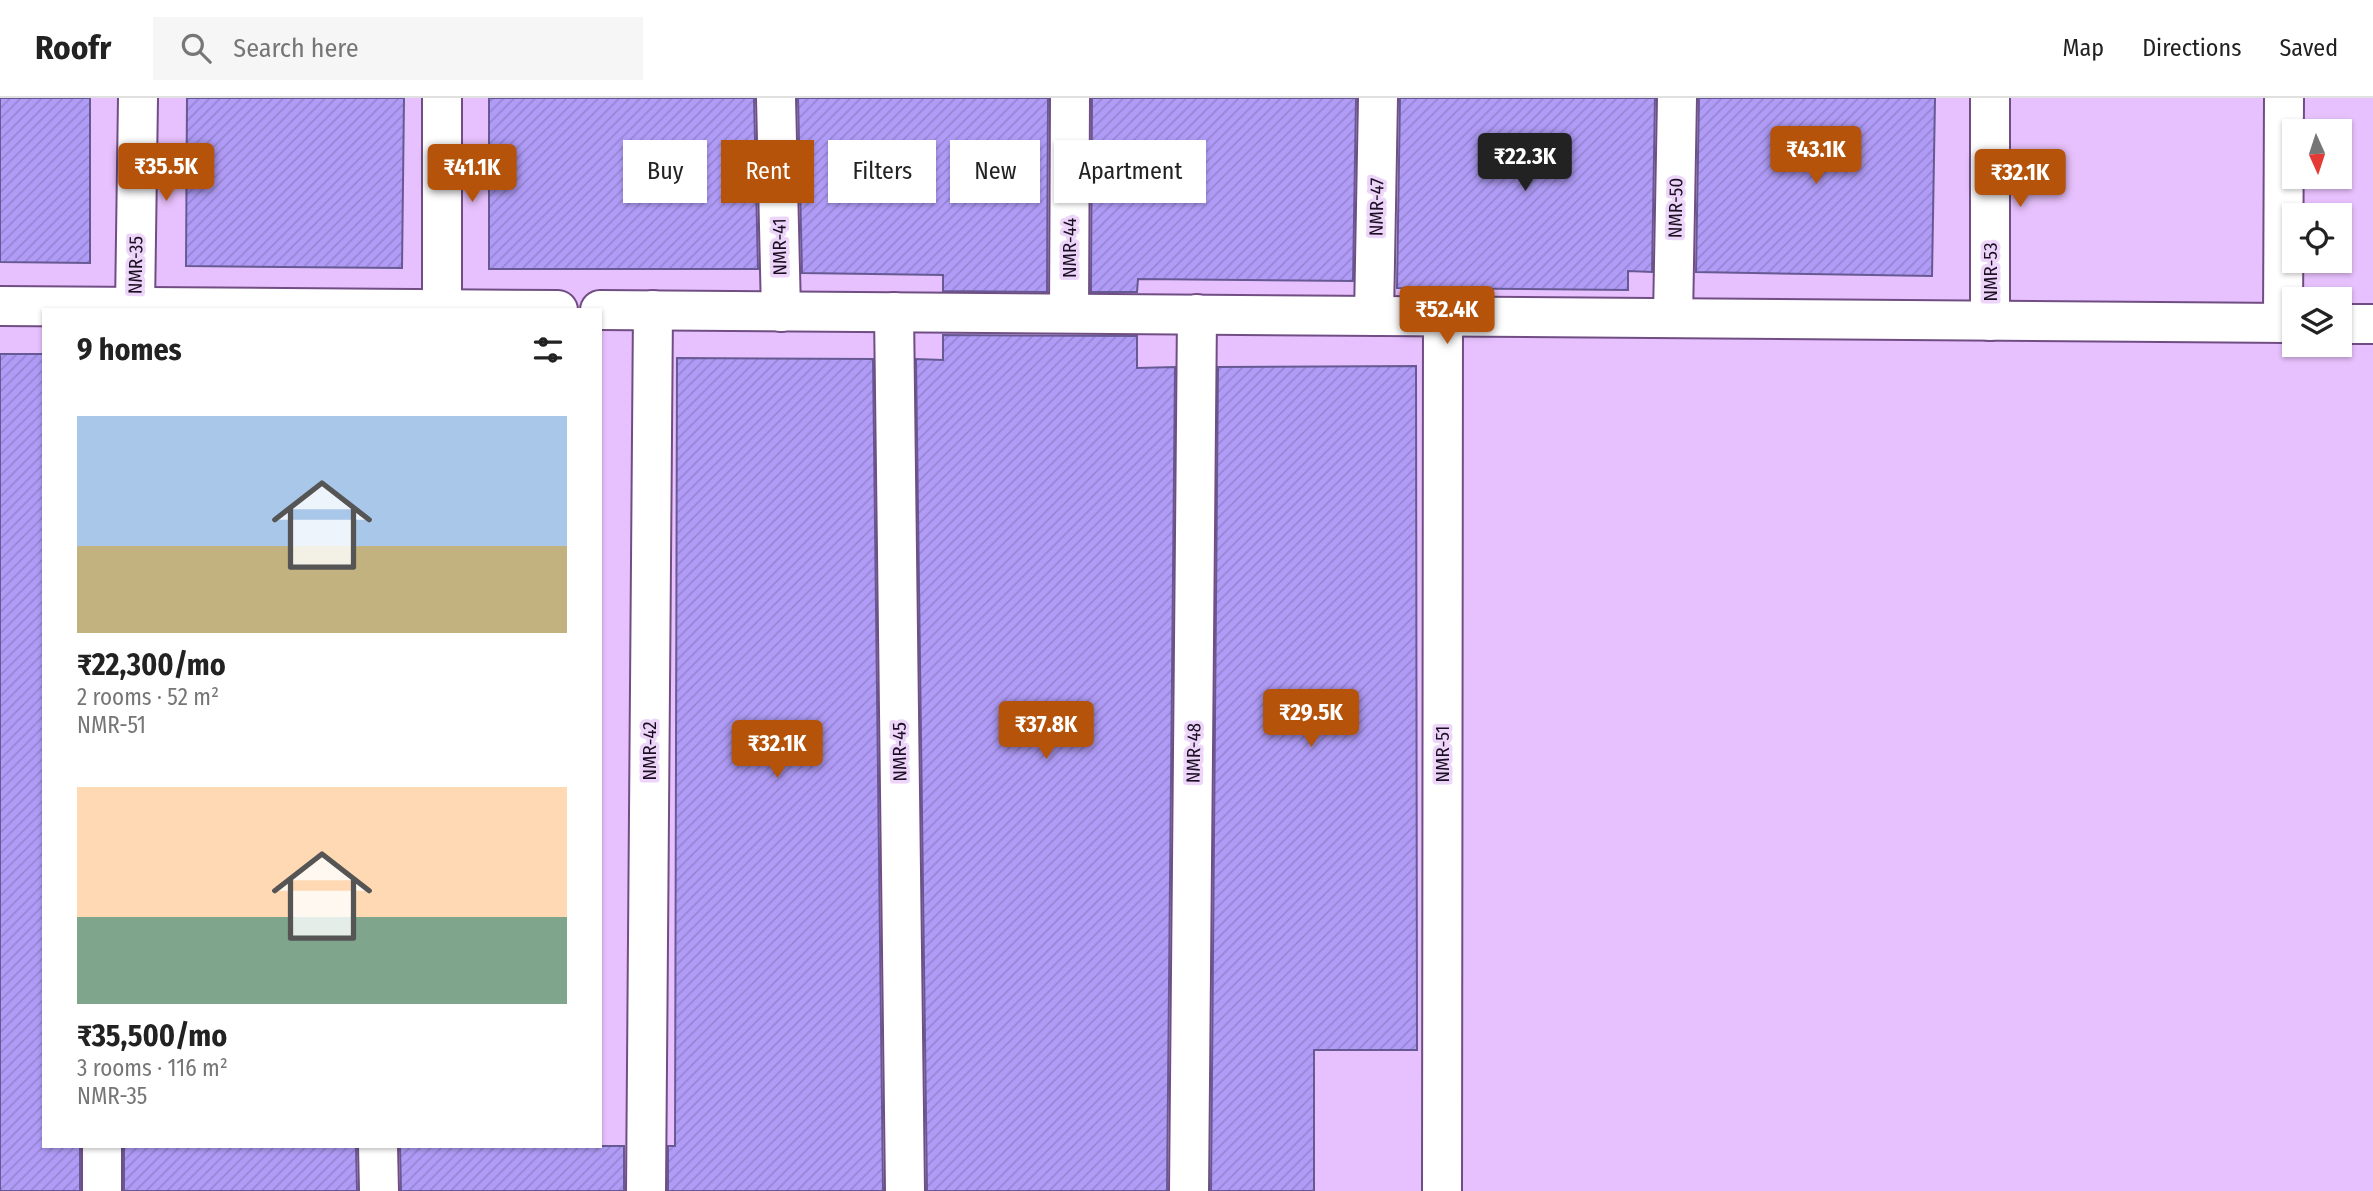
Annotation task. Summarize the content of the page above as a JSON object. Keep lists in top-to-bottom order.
{
  "streets": {
    "street": [
      "NMR-47",
      "NMR-50",
      "NMR-41",
      "NMR-44",
      "NMR-35",
      "NMR-53",
      "NMR-42",
      "NMR-45",
      "NMR-48",
      "NMR-51"
    ]
  },
  "north": "bottom",
  "page": {
    "header": "Roofr",
    "search": "Search here",
    "nav": ["Map", "Directions", "Saved"],
    "price": [
      "₹43.1K",
      "₹22.3K",
      "₹35.5K",
      "₹41.1K",
      "₹32.1K",
      "₹52.4K",
      "₹29.5K",
      "₹37.8K",
      "₹32.1K"
    ],
    "chip": [
      "Buy",
      "Rent",
      "Filters",
      "New",
      "Apartment"
    ],
    "heading": "9 homes",
    "list": [
      {
        "name": "₹22,300/mo",
        "note": "2 rooms · 52 m² · NMR-51"
      },
      {
        "name": "₹35,500/mo",
        "note": "3 rooms · 116 m² · NMR-35"
      }
    ]
  }
}
